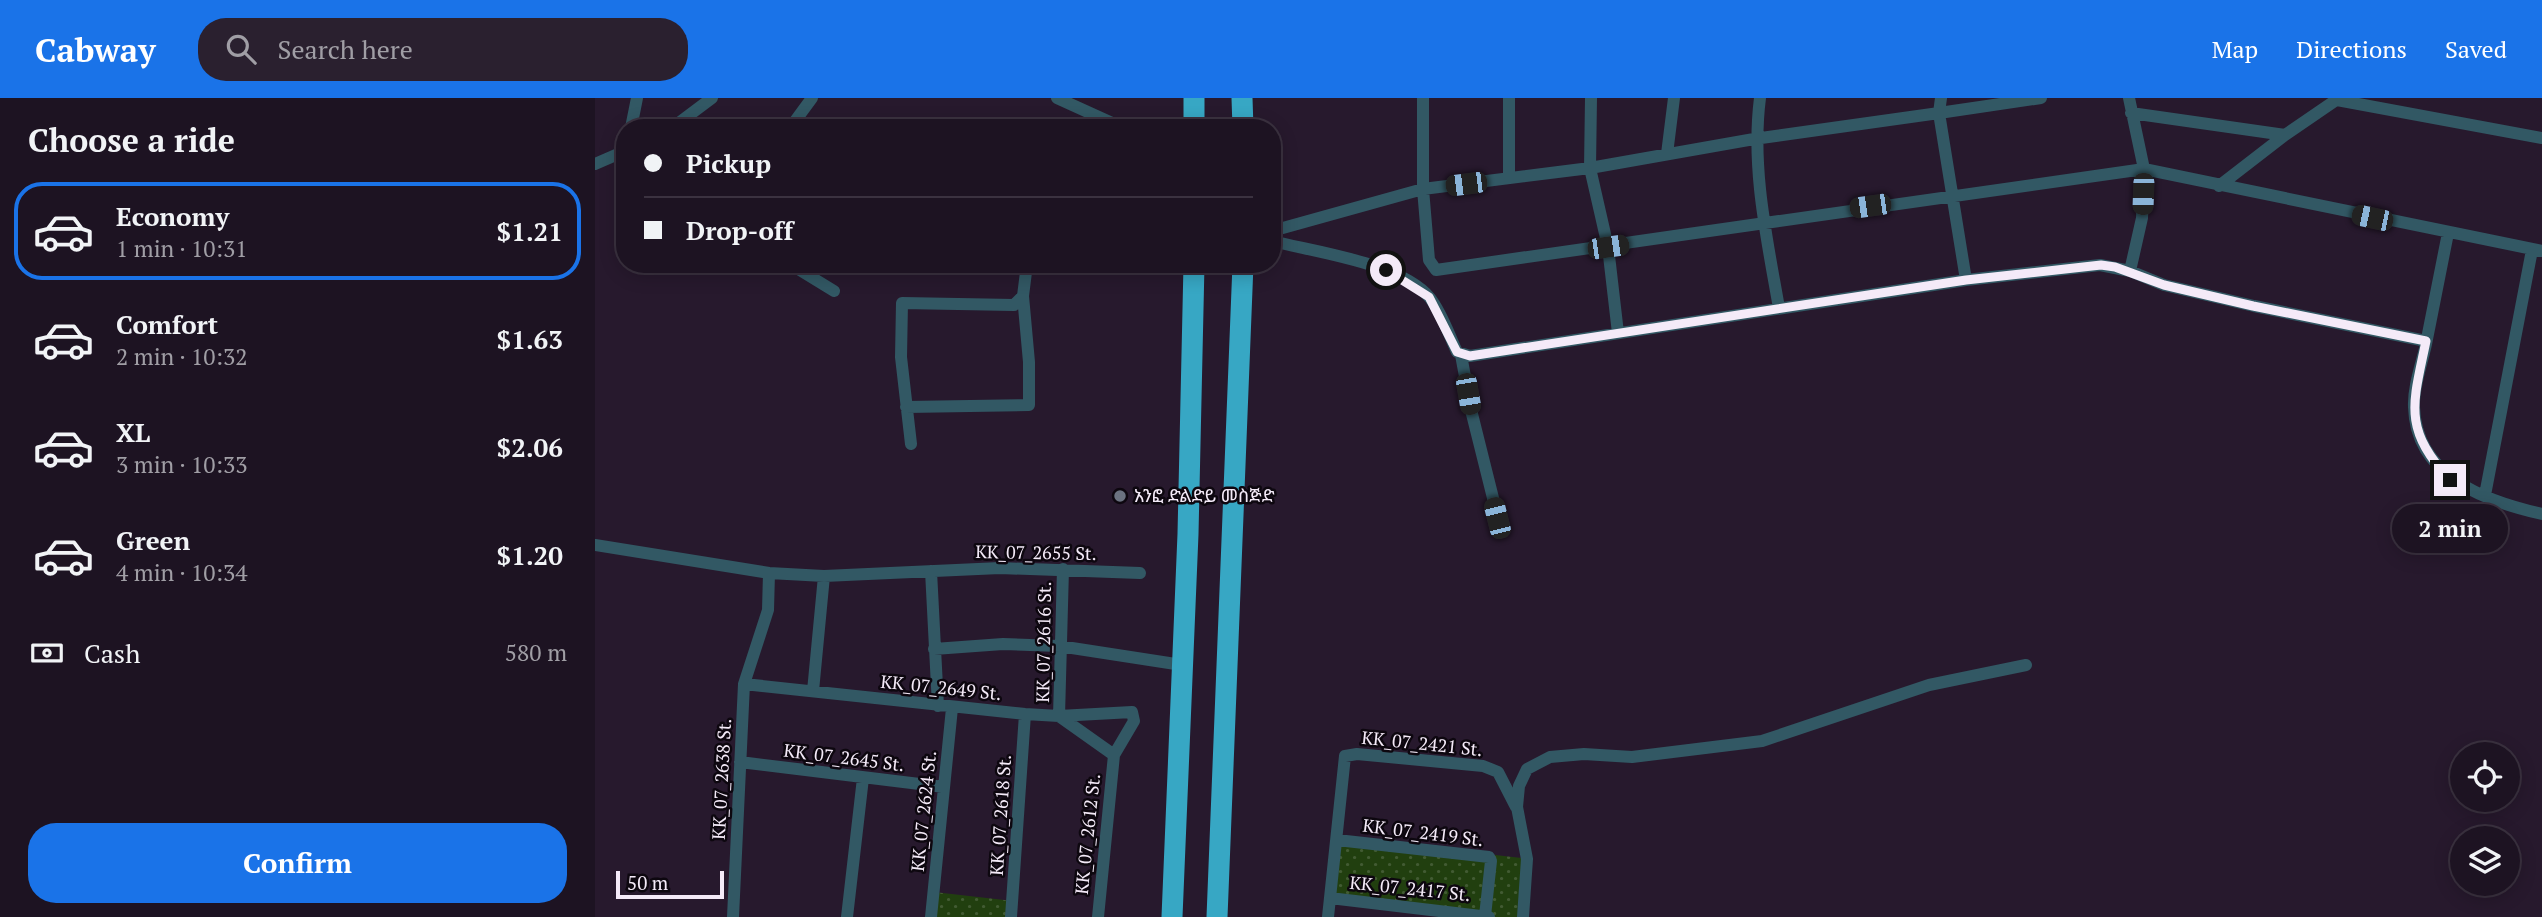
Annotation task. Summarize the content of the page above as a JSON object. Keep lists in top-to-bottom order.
{
  "streets": {
    "street": [
      "KK_07_2655 St.",
      "KK_07_2616 St.",
      "KK_07_2649 St.",
      "KK_07_2421 St.",
      "KK_07_2645 St.",
      "KK_07_2638 St.",
      "KK_07_2624 St.",
      "KK_07_2618 St.",
      "KK_07_2419 St.",
      "KK_07_2612 St.",
      "KK_07_2417 St."
    ]
  },
  "crossings": [
    ["KK_07_2655 St.", "KK_07_2616 St."],
    ["KK_07_2655 St.", "KK_07_2638 St."],
    ["KK_07_2616 St.", "KK_07_2649 St."],
    ["KK_07_2616 St.", "KK_07_2612 St."],
    ["KK_07_2649 St.", "KK_07_2638 St."],
    ["KK_07_2649 St.", "KK_07_2624 St."],
    ["KK_07_2649 St.", "KK_07_2618 St."],
    ["KK_07_2649 St.", "KK_07_2612 St."],
    ["KK_07_2421 St.", "KK_07_2419 St."],
    ["KK_07_2645 St.", "KK_07_2638 St."],
    ["KK_07_2645 St.", "KK_07_2624 St."],
    ["KK_07_2419 St.", "KK_07_2417 St."]
  ],
  "places": ["አንፎ ድልድይ መስጅድ"],
  "scale_bar": "50 m",
  "page": {
    "header": "Cabway",
    "search": "Search here",
    "nav": ["Map", "Directions", "Saved"],
    "heading": "Choose a ride",
    "banner": ["Pickup", "Drop-off"],
    "list": [
      {
        "name": "Economy",
        "note": "1 min · 10:31",
        "value": "$1.21"
      },
      {
        "name": "Comfort",
        "note": "2 min · 10:32",
        "value": "$1.63"
      },
      {
        "name": "XL",
        "note": "3 min · 10:33",
        "value": "$2.06"
      },
      {
        "name": "Green",
        "note": "4 min · 10:34",
        "value": "$1.20"
      }
    ],
    "bubble": "2 min",
    "pay": ["Cash", "580 m"],
    "buttons": "Confirm",
    "scale": "50 m"
  }
}
